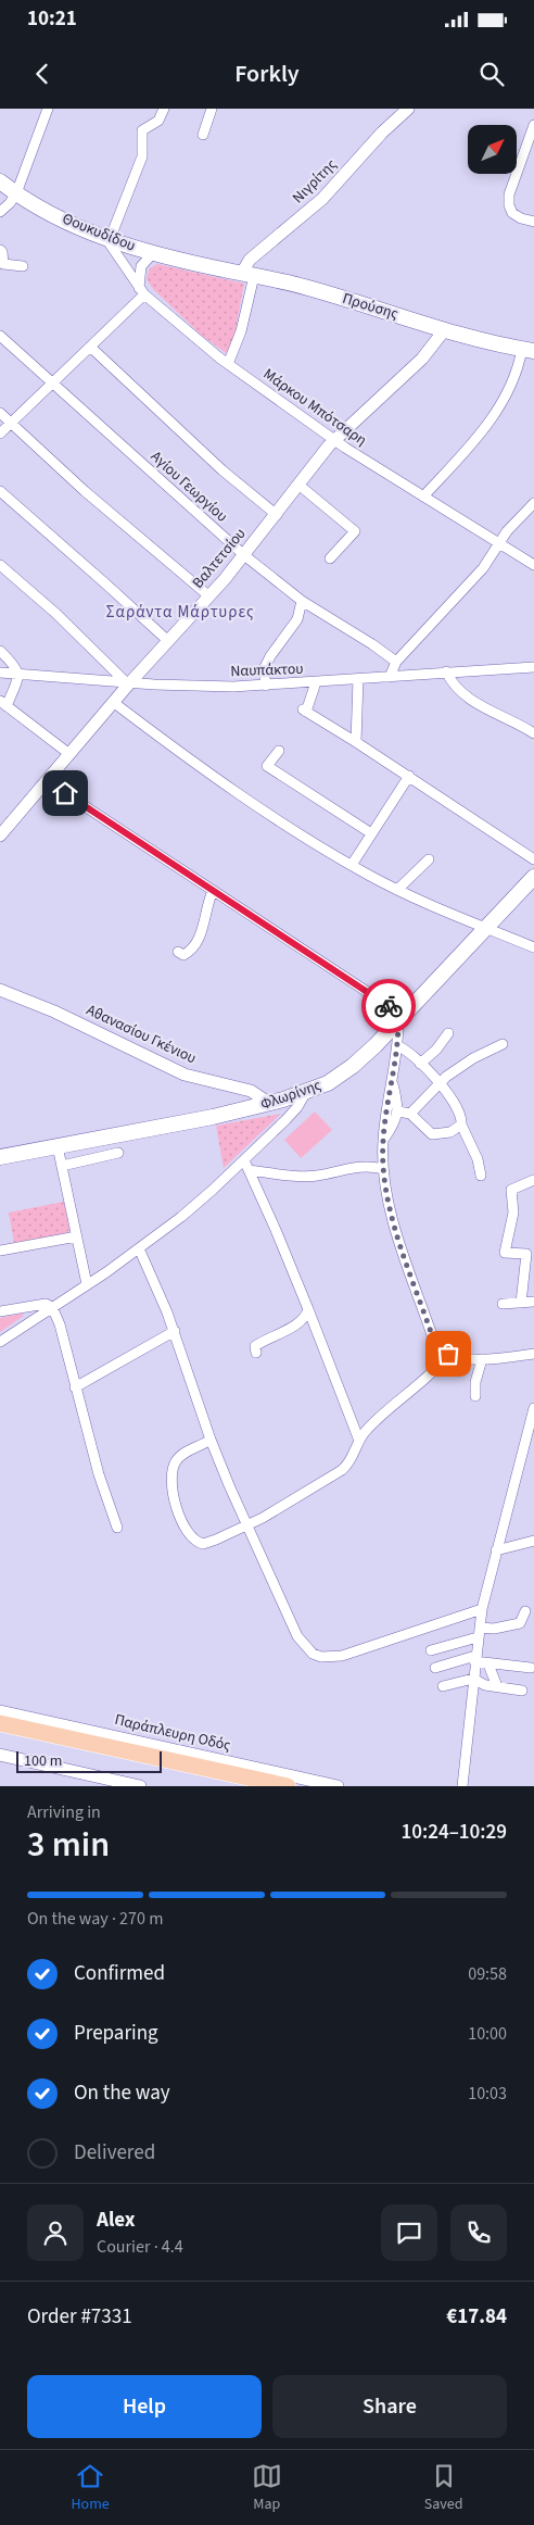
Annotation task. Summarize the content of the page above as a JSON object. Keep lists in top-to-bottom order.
{
  "streets": {
    "main road": ["Θουκυδίδου", "Προύσης", "Φλωρίνης"],
    "street": [
      "Νιγρίτης",
      "Μάρκου Μπότσαρη",
      "Αγίου Γεωργίου",
      "Βαλτετσίου",
      "Ναυπάκτου",
      "Αθανασίου Γκένιου",
      "Παράπλευρη Οδός"
    ]
  },
  "crossings": [
    ["Νιγρίτης", "Προύσης"],
    ["Θουκυδίδου", "Προύσης"],
    ["Θουκυδίδου", "Μάρκου Μπότσαρη"],
    ["Προύσης", "Βαλτετσίου"],
    ["Μάρκου Μπότσαρη", "Βαλτετσίου"],
    ["Αγίου Γεωργίου", "Βαλτετσίου"],
    ["Βαλτετσίου", "Ναυπάκτου"],
    ["Αθανασίου Γκένιου", "Φλωρίνης"]
  ],
  "districts": ["Σαράντα Μάρτυρες"],
  "scale_bar": "100 m",
  "north": "top right",
  "page": {
    "status": "10:21",
    "header": "Forkly",
    "scale": "100 m",
    "heading": ["3 min", "Arriving in", "10:24–10:29"],
    "panel": [
      "Alex",
      "Courier · 4.4",
      "Order #7331",
      "€17.84"
    ],
    "bar": "On the way · 270 m",
    "list": [
      ["Confirmed", "09:58"],
      ["Preparing", "10:00"],
      ["On the way", "10:03"],
      "Delivered"
    ],
    "buttons": ["Help", "Share"],
    "tabs": ["Home", "Map", "Saved"]
  }
}
